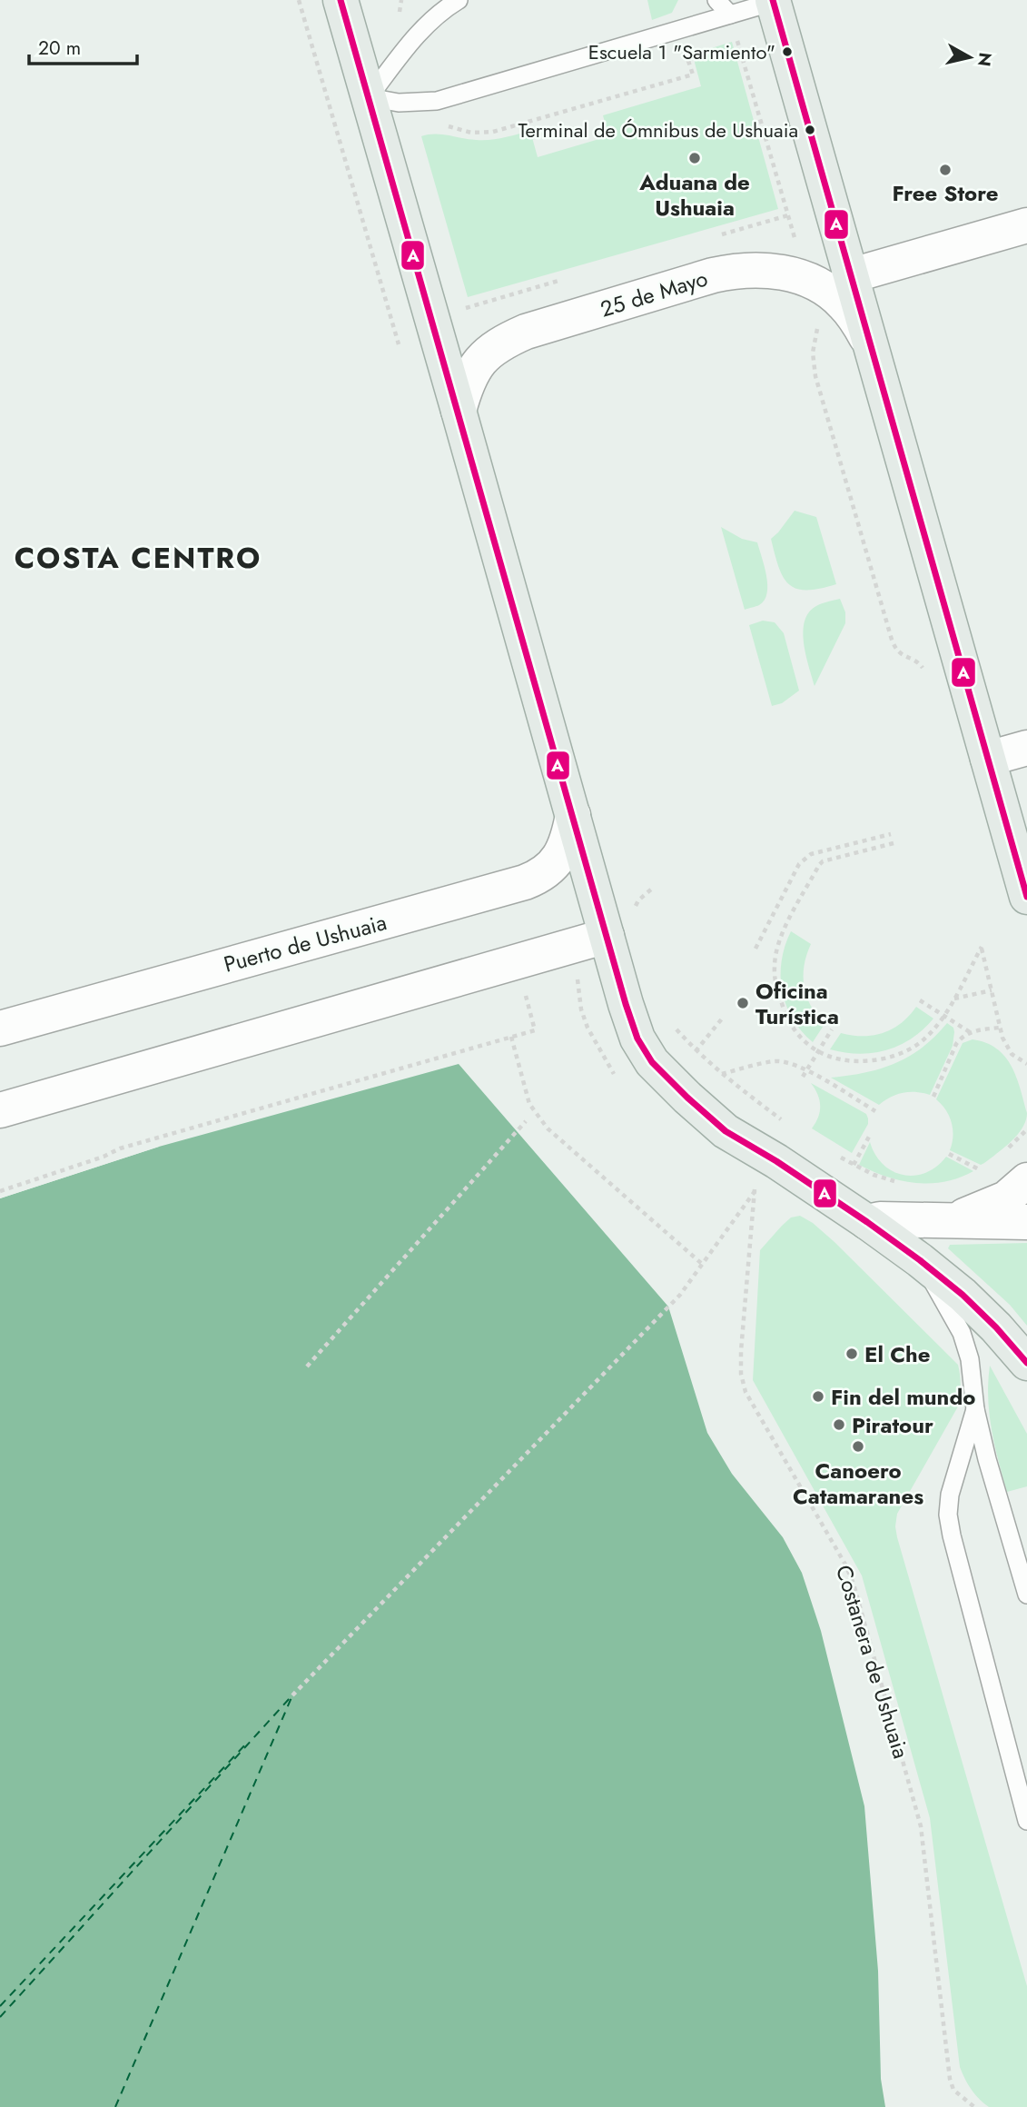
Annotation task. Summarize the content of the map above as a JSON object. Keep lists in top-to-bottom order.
{
  "streets": {
    "street": ["25 de Mayo", "Puerto de Ushuaia"],
    "path": ["Costanera de Ushuaia"]
  },
  "districts": ["COSTA CENTRO"],
  "places": [
    "Escuela 1 \"Sarmiento\"",
    "Terminal de Ómnibus de Ushuaia",
    "Aduana de Ushuaia",
    "Free Store",
    "Oficina Turística",
    "El Che",
    "Fin del mundo",
    "Piratour",
    "Canoero Catamaranes"
  ],
  "lines": ["transit line A"],
  "scale_bar": "20 m",
  "north": "right"
}
